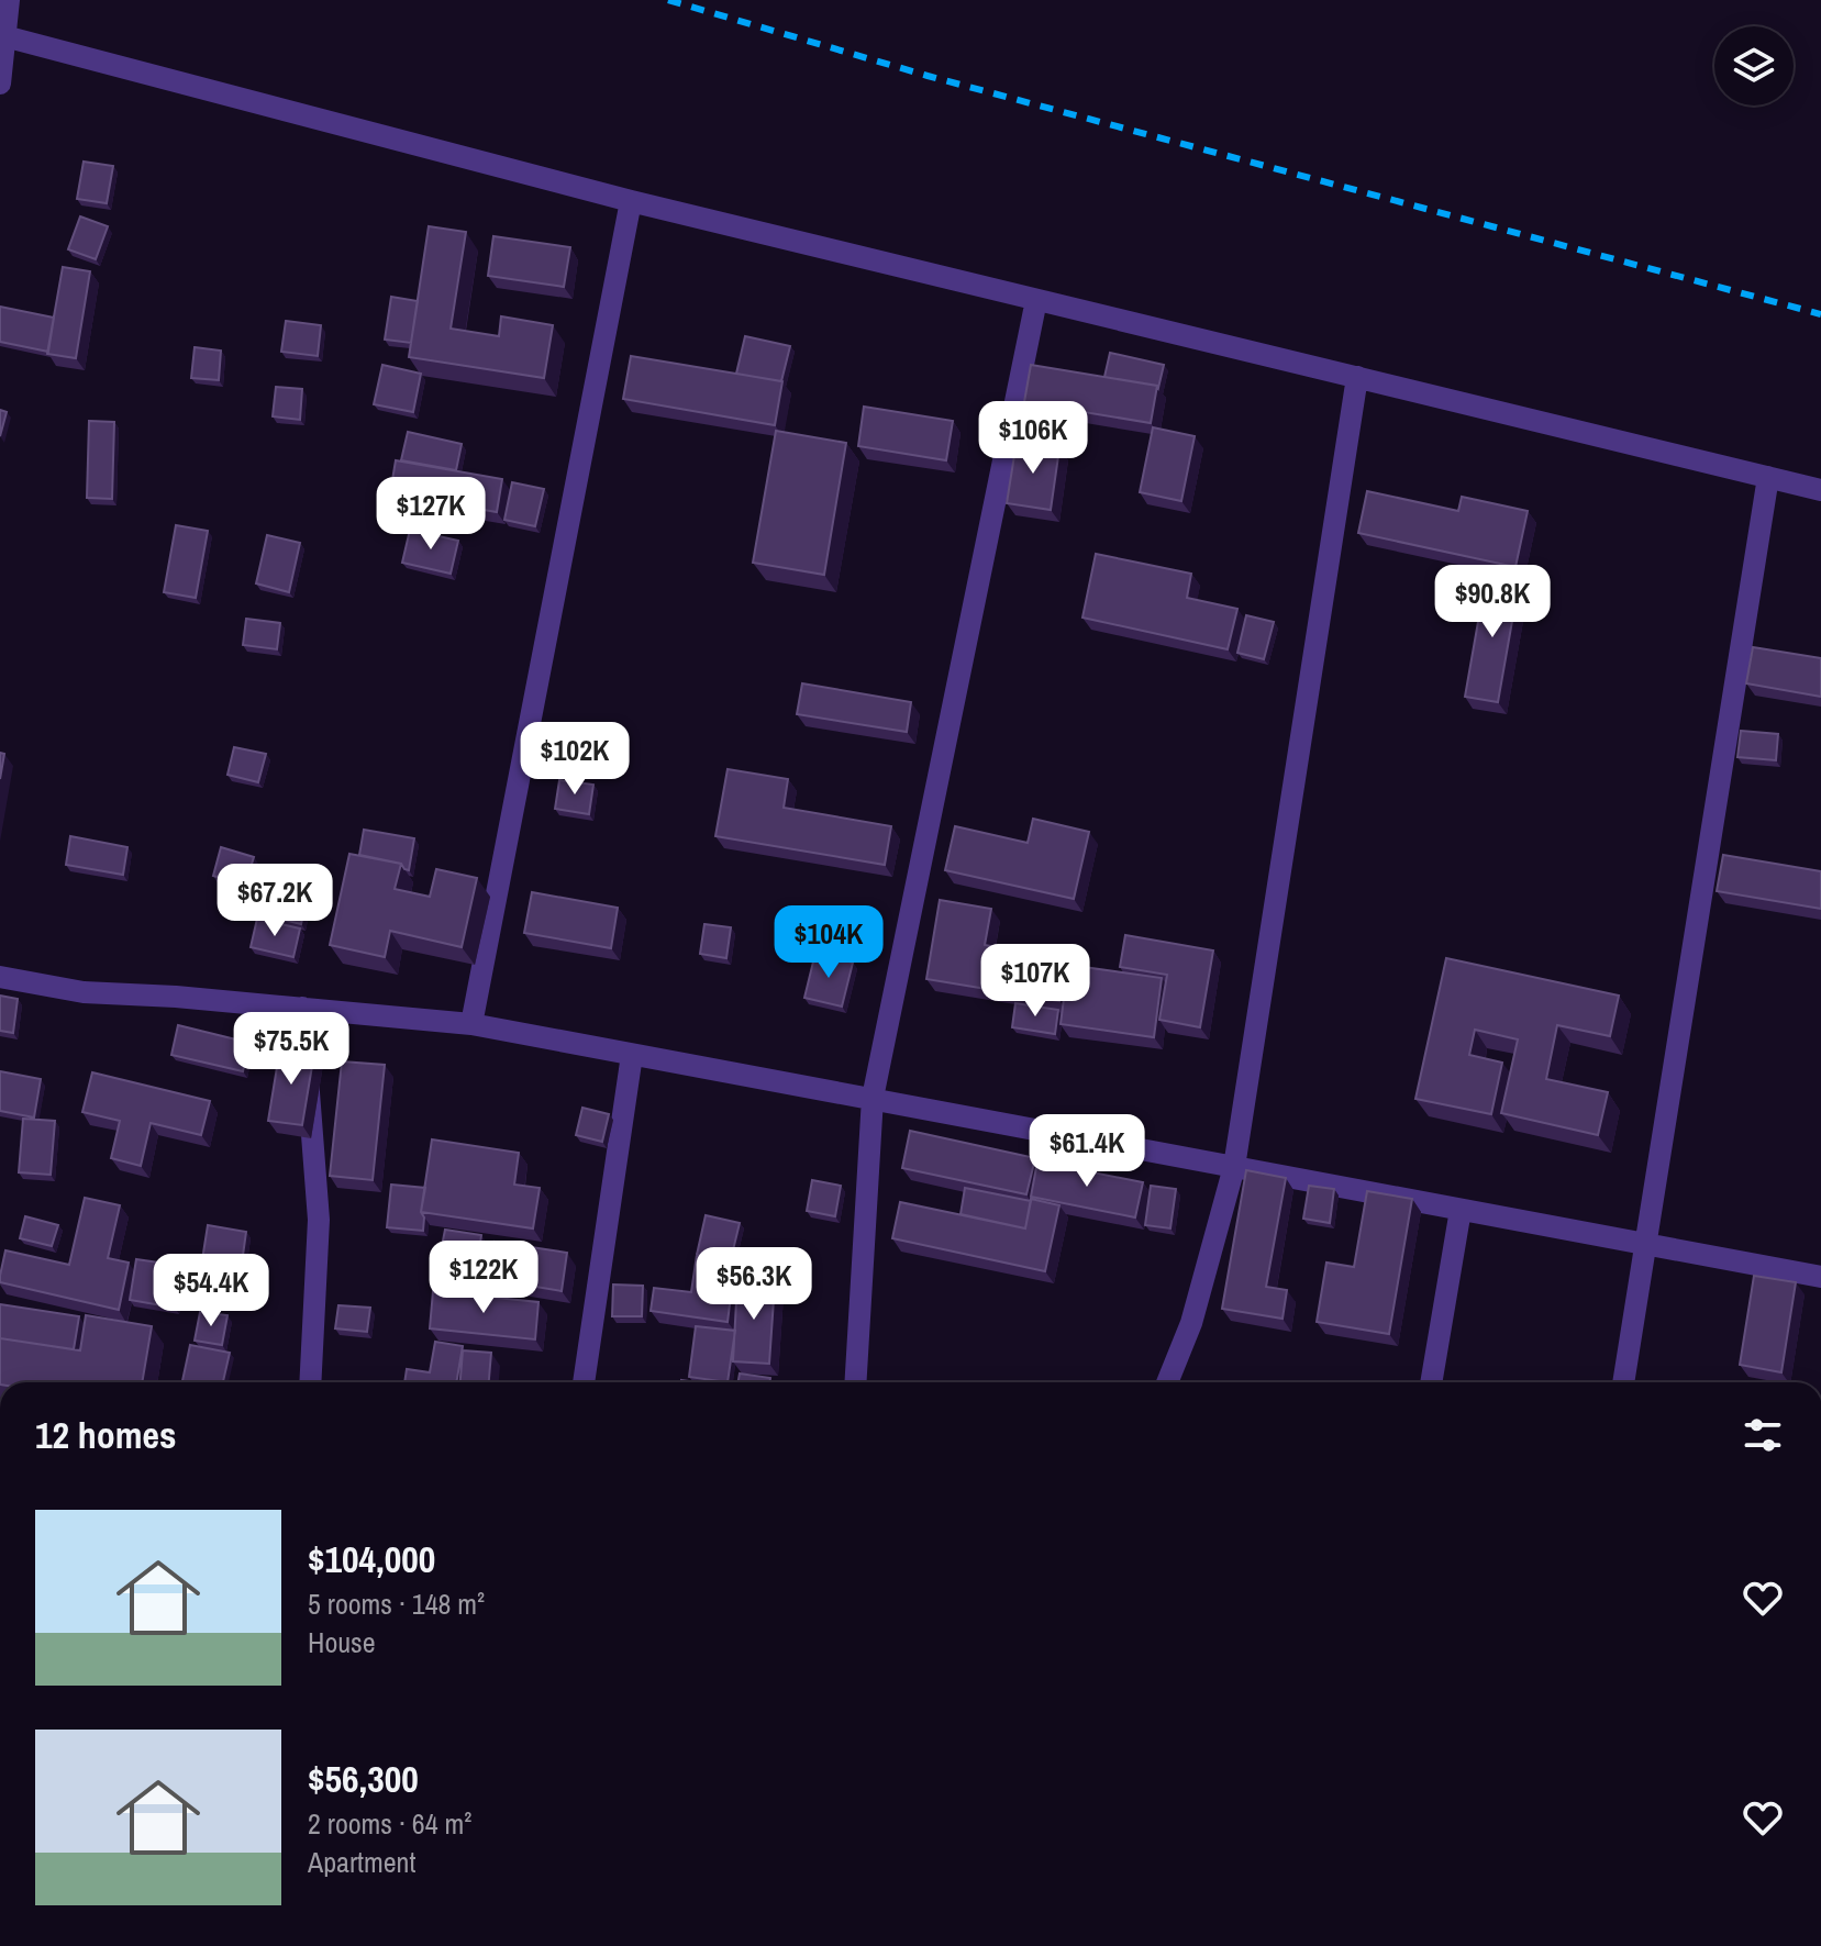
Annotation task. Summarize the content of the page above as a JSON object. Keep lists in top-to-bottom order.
{
  "page": {
    "price": [
      "$106K",
      "$127K",
      "$90.8K",
      "$102K",
      "$67.2K",
      "$104K",
      "$107K",
      "$75.5K",
      "$61.4K",
      "$122K",
      "$56.3K",
      "$54.4K"
    ],
    "heading": "12 homes",
    "list": [
      {
        "name": "$104,000",
        "note": "5 rooms · 148 m² · House"
      },
      {
        "name": "$56,300",
        "note": "2 rooms · 64 m² · Apartment"
      }
    ]
  }
}
